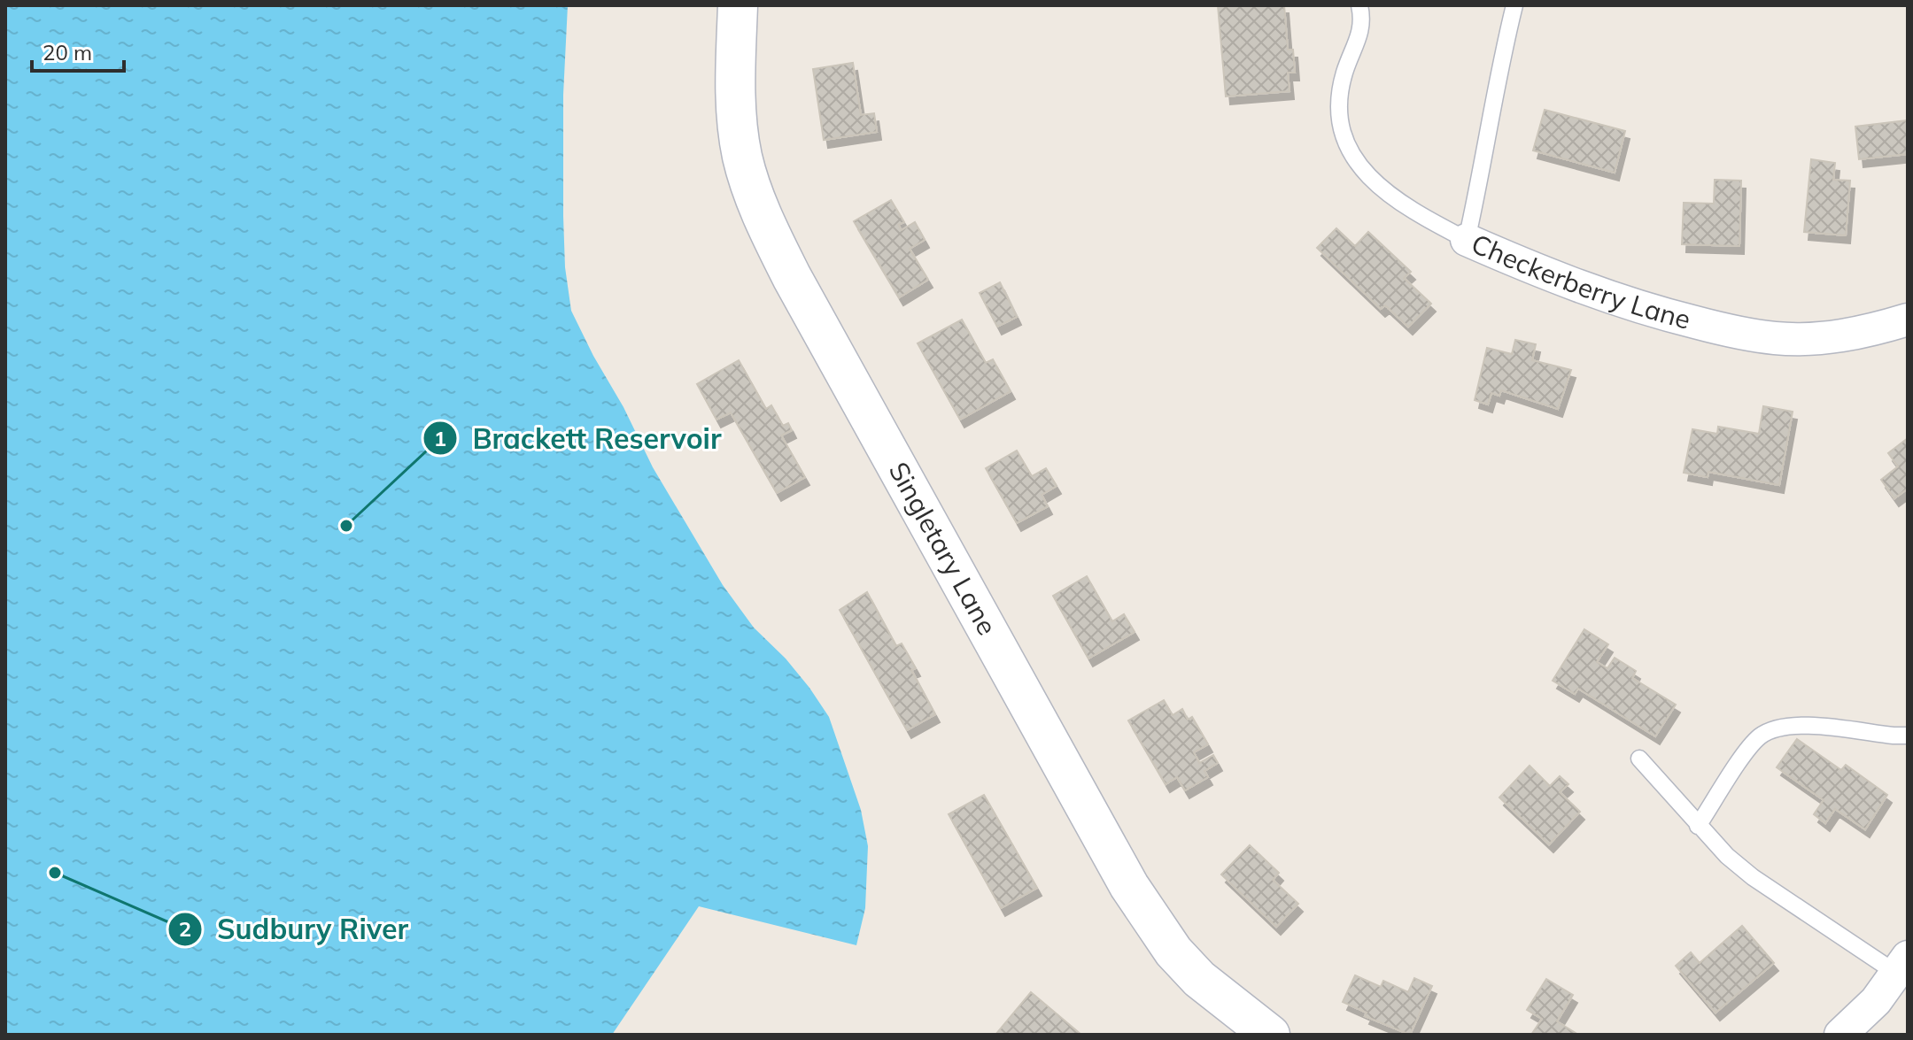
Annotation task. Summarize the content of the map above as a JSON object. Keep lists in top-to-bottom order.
{
  "streets": {
    "street": ["Checkerberry Lane", "Singletary Lane"]
  },
  "places": ["Brackett Reservoir", "Sudbury River"],
  "scale_bar": "20 m"
}
